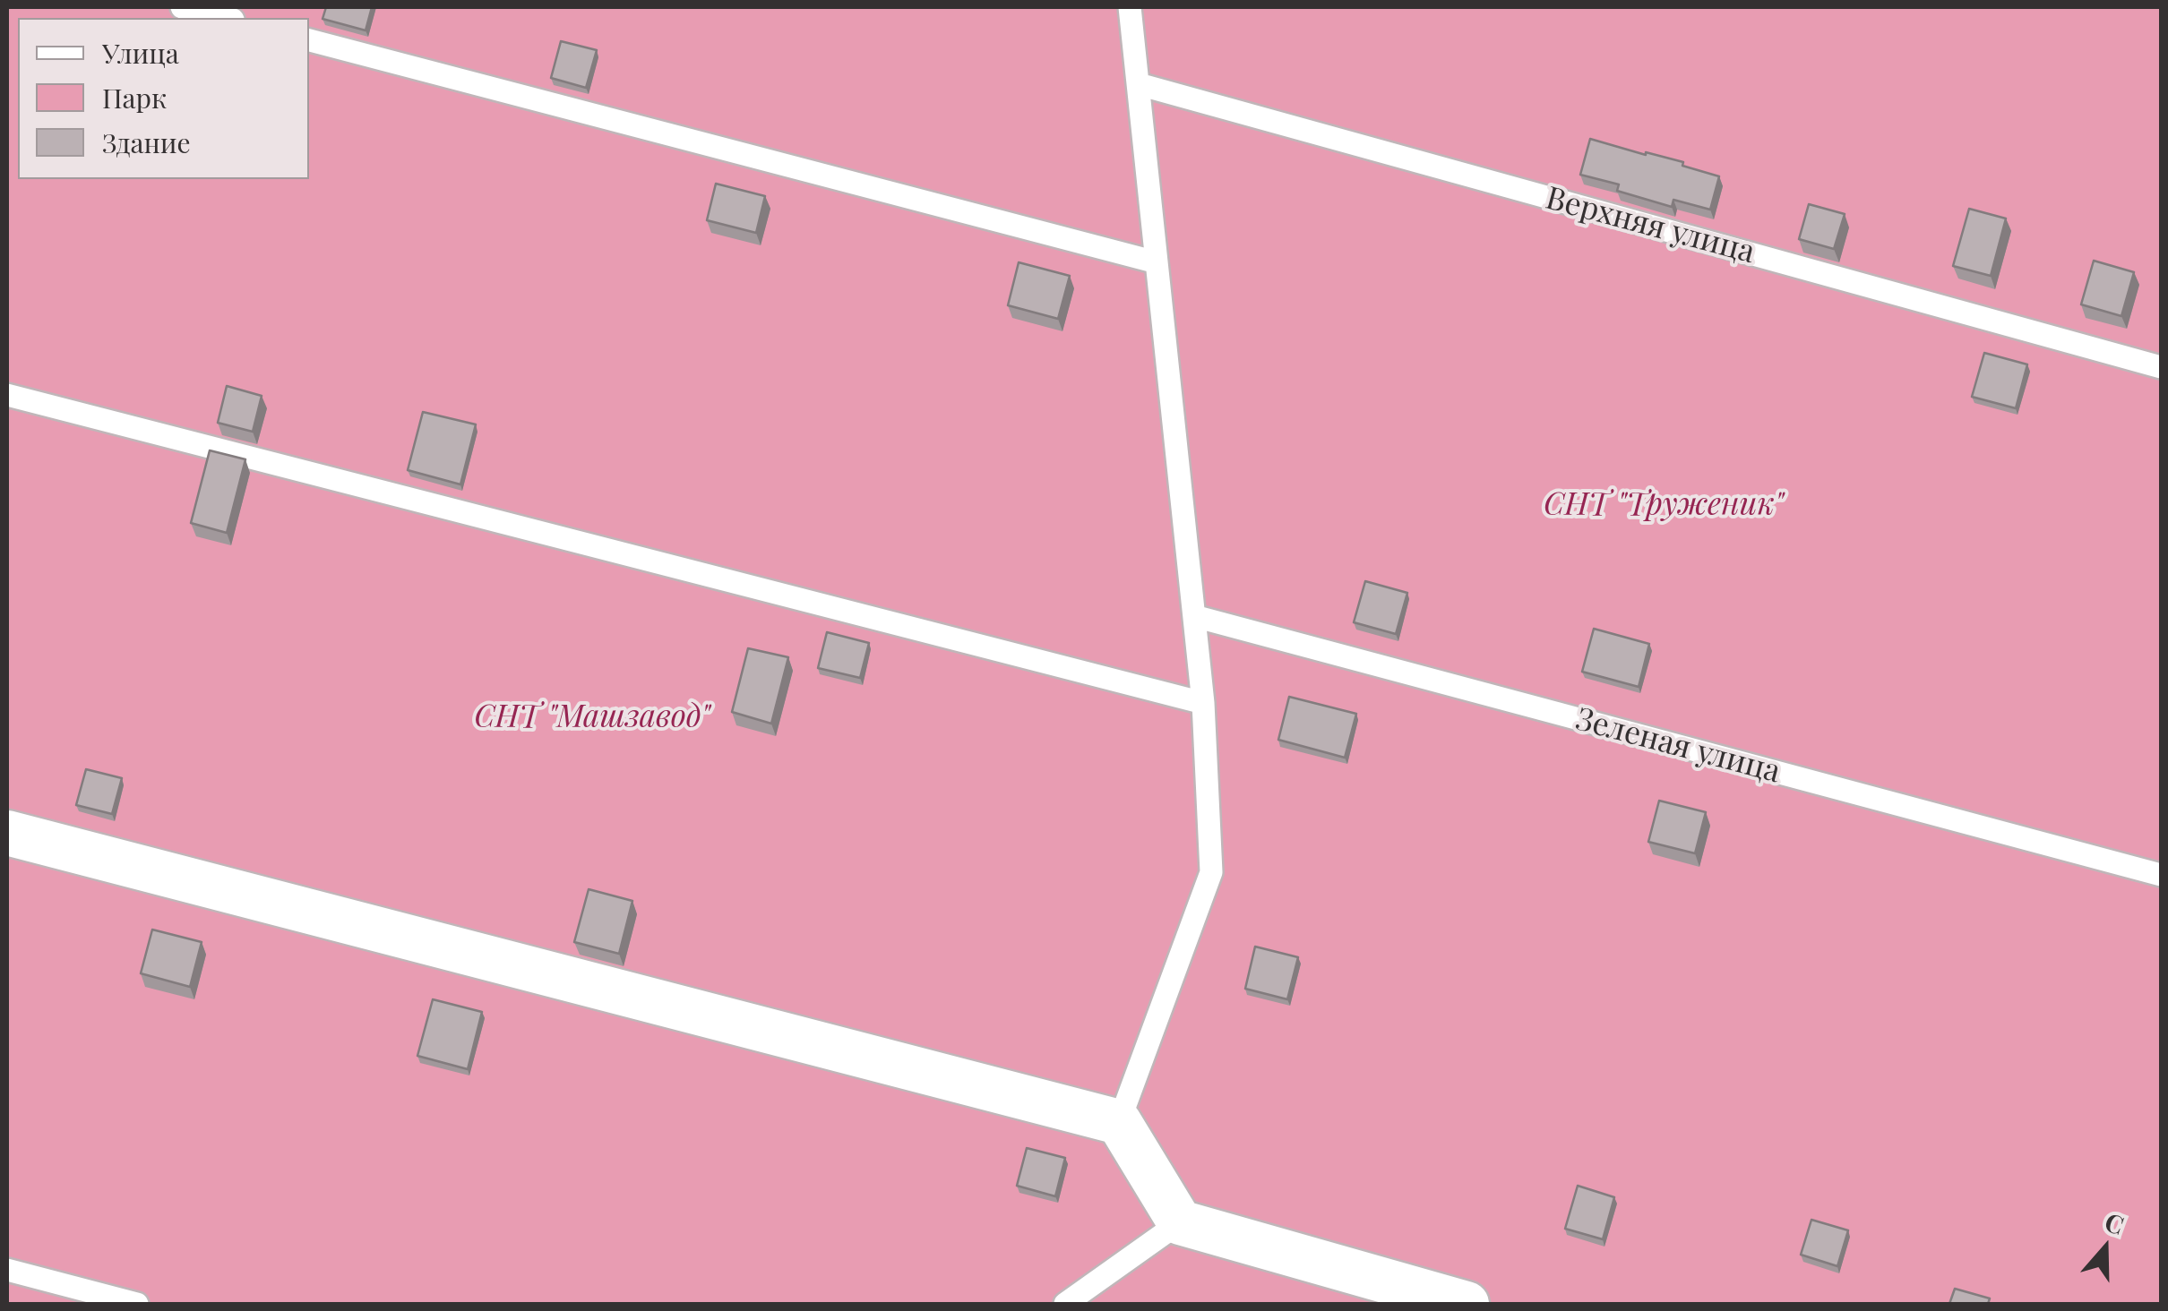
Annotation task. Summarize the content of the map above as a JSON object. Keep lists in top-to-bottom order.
{
  "streets": {
    "lane": ["Верхняя улица", "Зеленая улица"]
  },
  "parks": ["СНТ \"Труженик\"", "СНТ \"Машзавод\""],
  "legend": ["Улица", "Парк", "Здание"],
  "north": "top"
}
